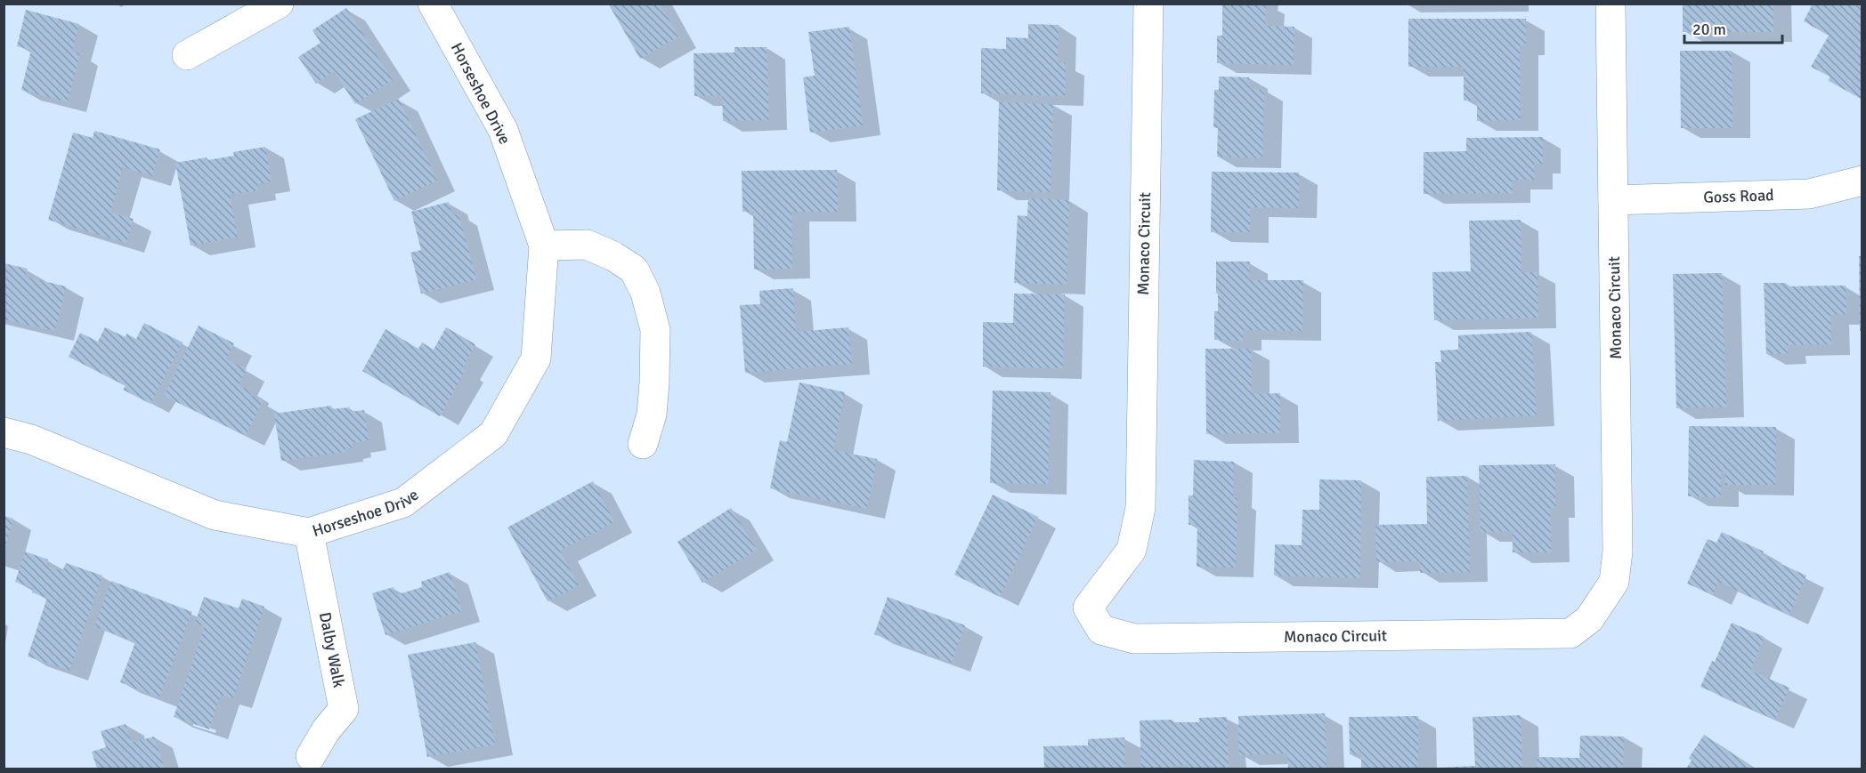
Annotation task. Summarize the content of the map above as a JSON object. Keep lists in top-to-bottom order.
{
  "streets": {
    "street": [
      "Horseshoe Drive",
      "Goss Road",
      "Monaco Circuit",
      "Dalby Walk"
    ]
  },
  "crossings": [
    ["Horseshoe Drive", "Dalby Walk"],
    ["Goss Road", "Monaco Circuit"]
  ],
  "scale_bar": "20 m"
}
